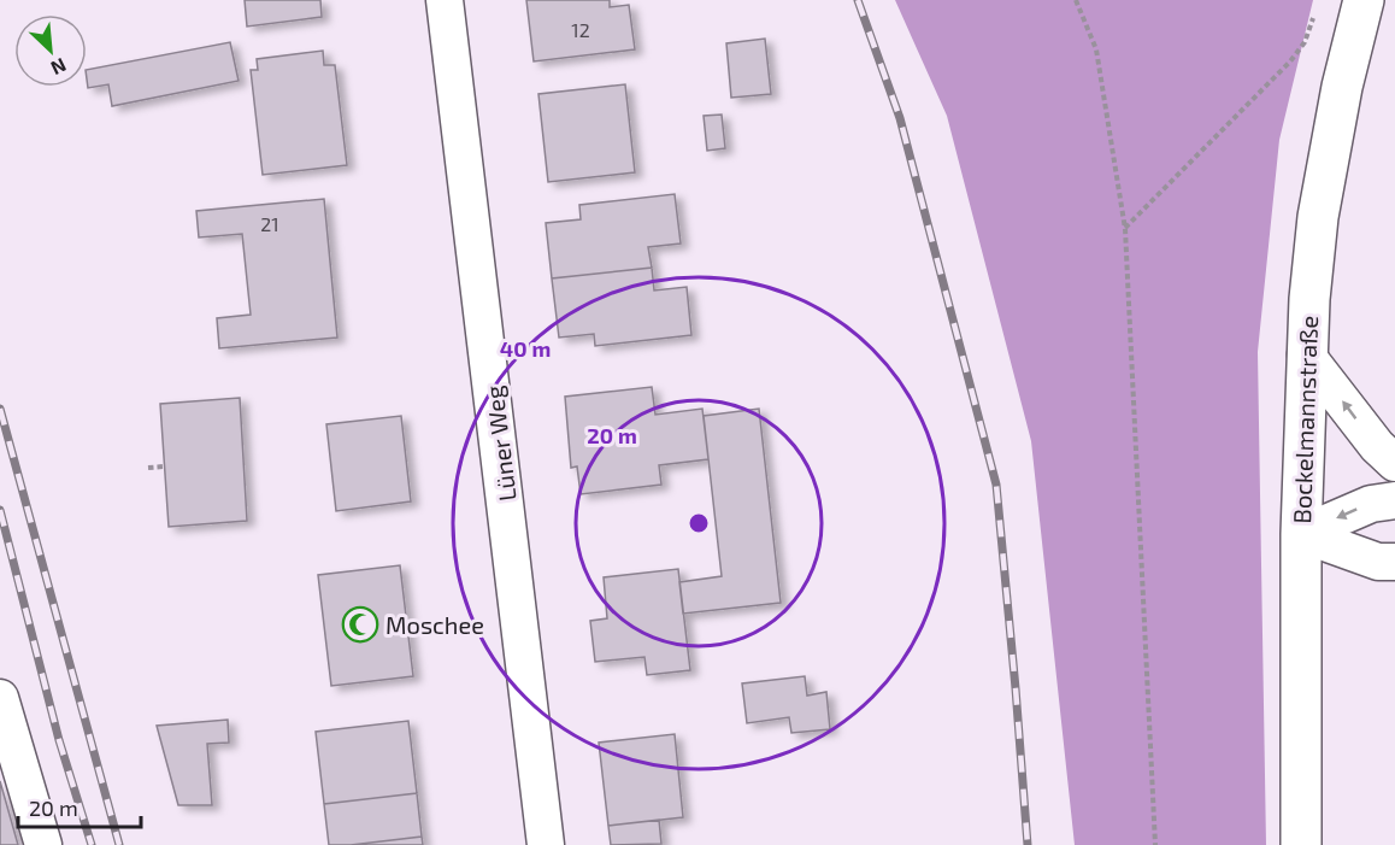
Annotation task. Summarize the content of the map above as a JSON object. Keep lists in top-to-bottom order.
{
  "streets": {
    "main road": ["Bockelmannstraße"],
    "street": ["Lüner Weg"]
  },
  "places": {
    "mosque": ["Moschee"]
  },
  "house_numbers": ["12", "21"],
  "scale_bar": "20 m",
  "north": "bottom right",
  "rings": ["40 m", "20 m"]
}
